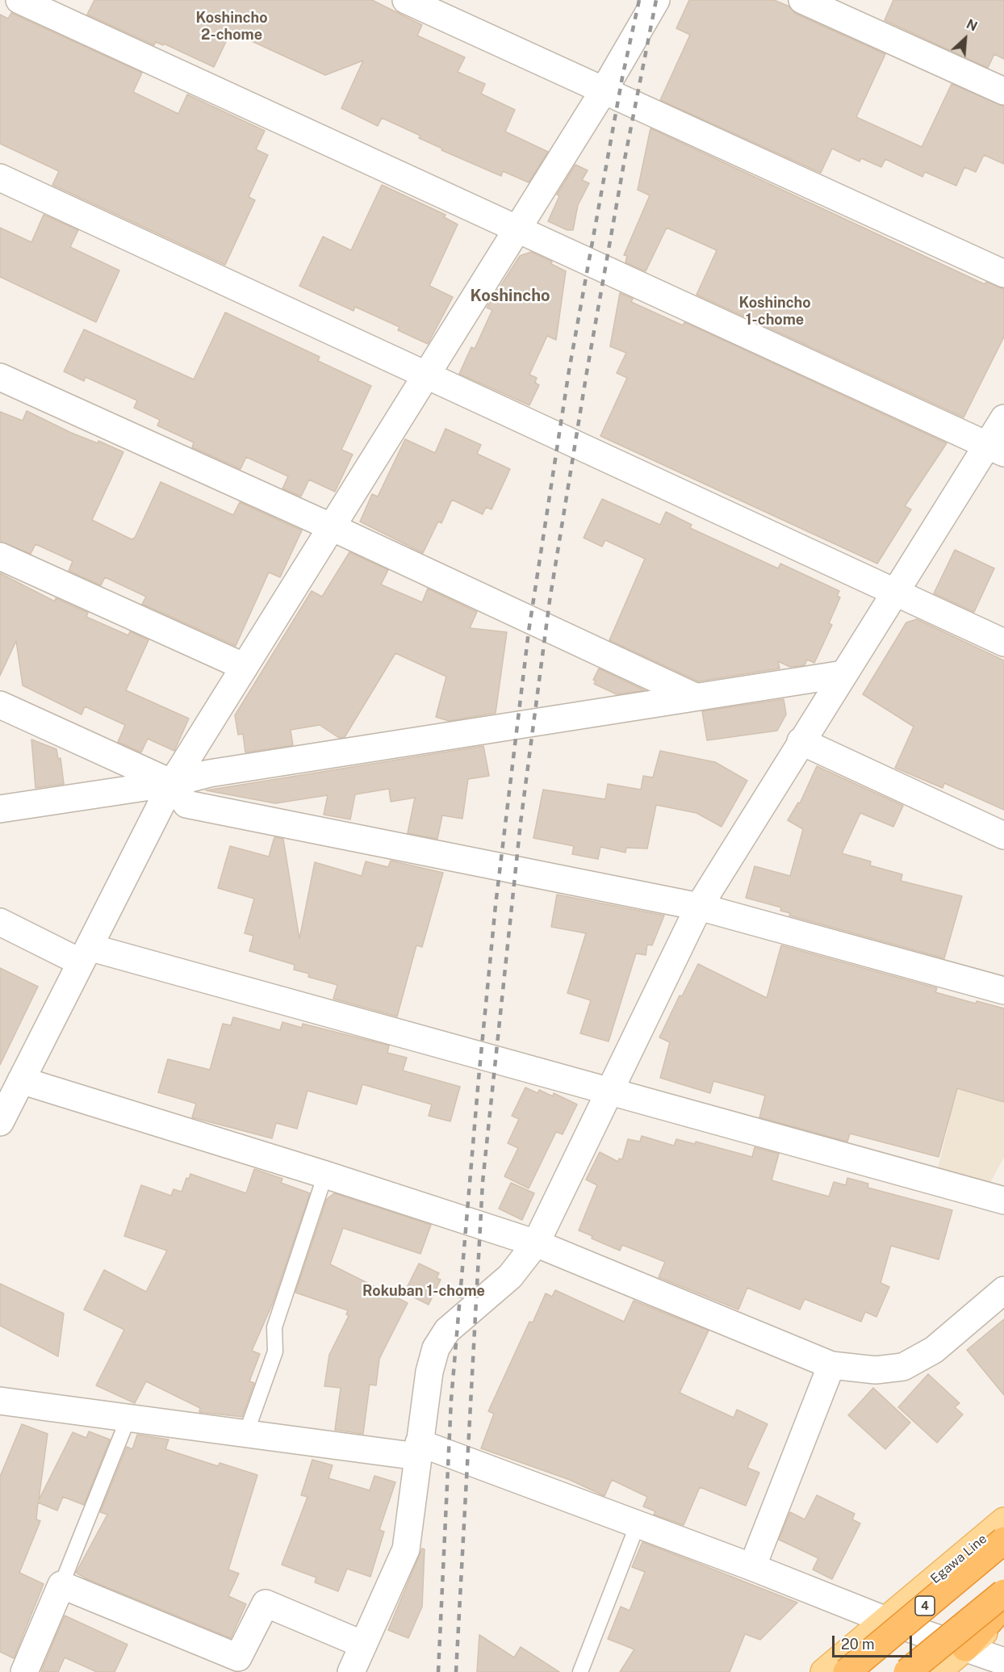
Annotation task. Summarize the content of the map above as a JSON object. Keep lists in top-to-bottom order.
{
  "streets": {
    "highway": ["4"],
    "main road": ["Egawa Line"]
  },
  "districts": [
    "Koshincho 2-chome",
    "Koshincho",
    "Koshincho 1-chome",
    "Rokuban 1-chome"
  ],
  "scale_bar": "20 m",
  "north": "top right"
}
